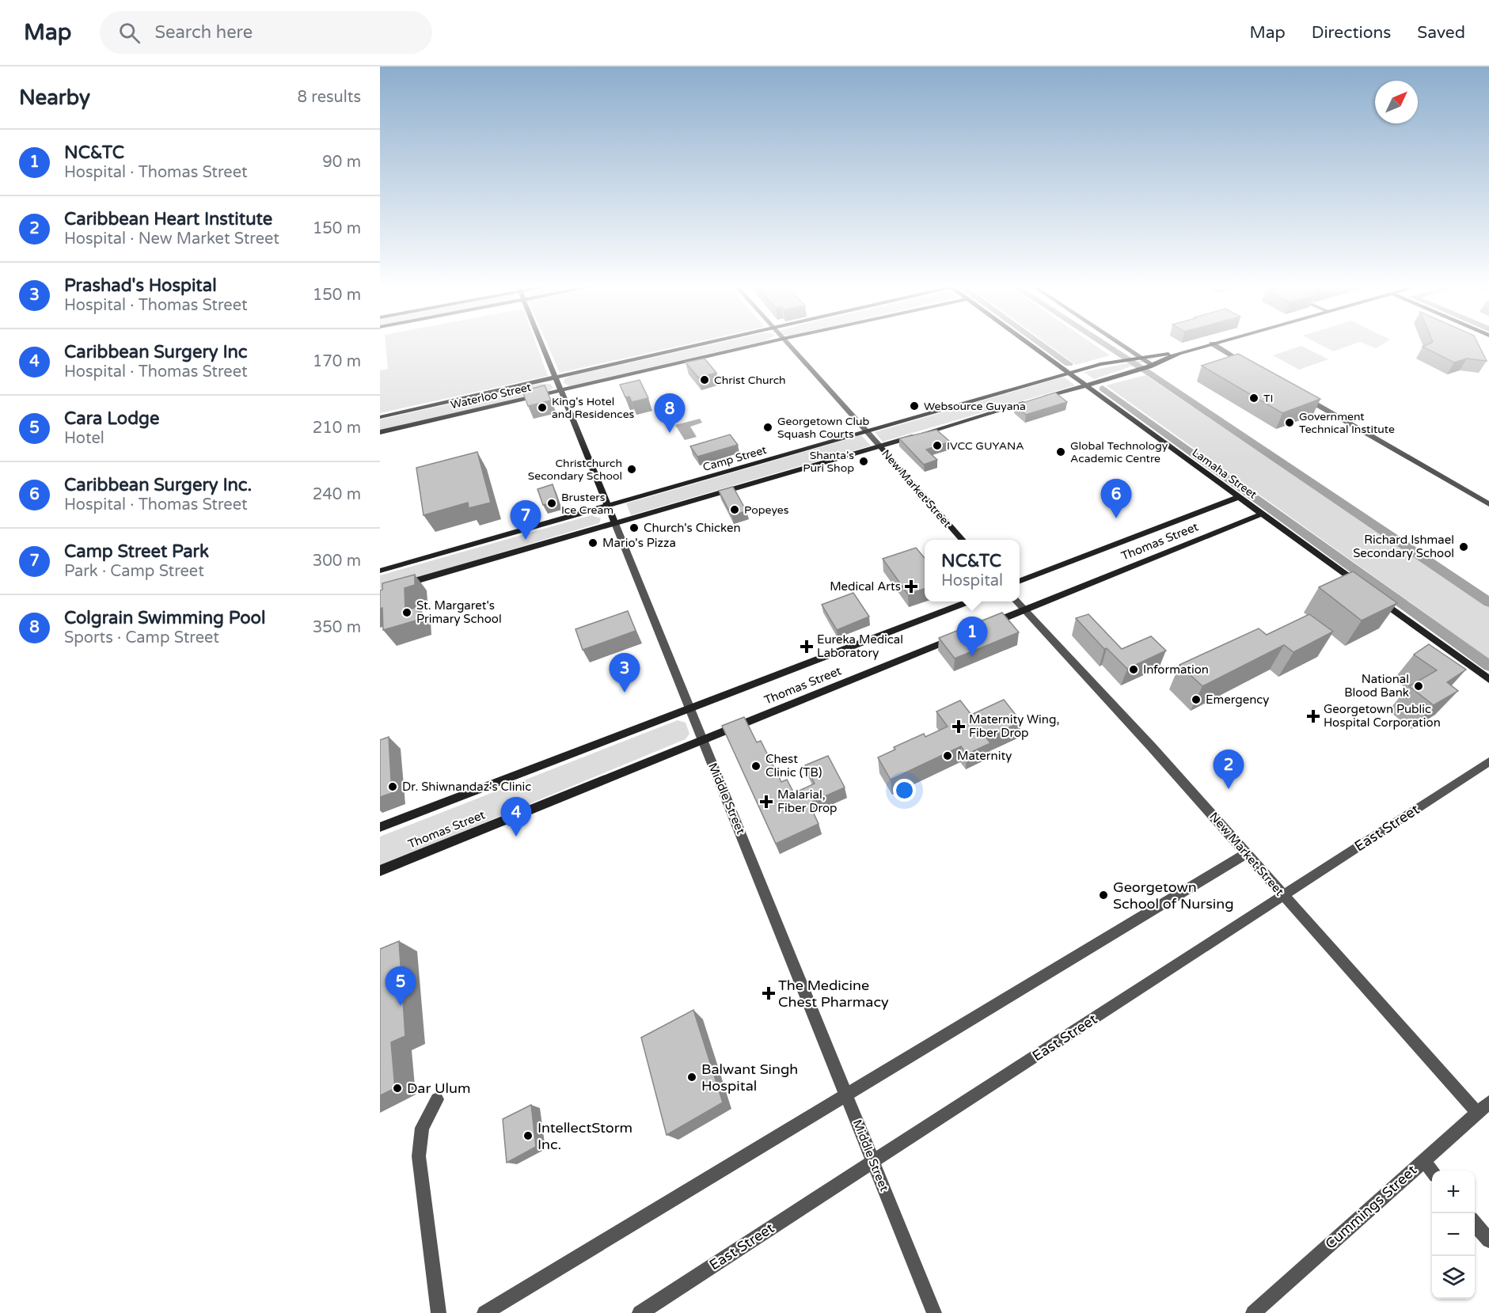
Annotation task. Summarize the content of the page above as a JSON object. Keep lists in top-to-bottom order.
{
  "streets": {
    "street": [
      "Waterloo Street",
      "Camp Street",
      "Lamaha Street",
      "New Market Street",
      "Thomas Street",
      "Middle Street",
      "East Street",
      "Cummings Street"
    ]
  },
  "crossings": [
    ["Waterloo Street", "Middle Street"],
    ["Camp Street", "Lamaha Street"],
    ["Camp Street", "New Market Street"],
    ["Camp Street", "Middle Street"],
    ["Lamaha Street", "Thomas Street"],
    ["New Market Street", "Thomas Street"],
    ["New Market Street", "East Street"],
    ["New Market Street", "Cummings Street"],
    ["Thomas Street", "Middle Street"],
    ["Middle Street", "East Street"]
  ],
  "places": {
    "other": [
      "Christ Church",
      "TI",
      "Websource Guyana",
      "King's Hotel and Residences",
      "Government Technical Institute",
      "Georgetown Club Squash Courts",
      "IVCC GUYANA",
      "Global Technology Academic Centre",
      "Shanta's Puri Shop",
      "Christchurch Secondary School",
      "Brusters Ice Cream",
      "Popeyes",
      "Church's Chicken",
      "Mario's Pizza",
      "Richard Ishmael Secondary School",
      "St. Margaret's Primary School",
      "Information",
      "National Blood Bank",
      "Emergency",
      "Maternity",
      "Chest Clinic (TB)",
      "Dr. Shiwnandaz's Clinic",
      "Georgetown School of Nursing",
      "Balwant Singh Hospital",
      "Dar Ulum",
      "IntellectStorm Inc."
    ],
    "health": [
      "Medical Arts",
      "Eureka Medical Laboratory",
      "Georgetown Public Hospital Corporation",
      "Maternity Wing, Fiber Drop",
      "Malarial, Fiber Drop",
      "The Medicine Chest Pharmacy"
    ]
  },
  "north": "top right",
  "page": {
    "header": "Map",
    "search": "Search here",
    "nav": ["Map", "Directions", "Saved"],
    "heading": ["Nearby", "8 results"],
    "list": [
      {
        "mark": "1",
        "name": "NC&TC",
        "note": "Hospital · Thomas Street",
        "value": "90 m"
      },
      {
        "mark": "2",
        "name": "Caribbean Heart Institute",
        "note": "Hospital · New Market Street",
        "value": "150 m"
      },
      {
        "mark": "3",
        "name": "Prashad's Hospital",
        "note": "Hospital · Thomas Street",
        "value": "150 m"
      },
      {
        "mark": "4",
        "name": "Caribbean Surgery Inc",
        "note": "Hospital · Thomas Street",
        "value": "170 m"
      },
      {
        "mark": "5",
        "name": "Cara Lodge",
        "note": "Hotel",
        "value": "210 m"
      },
      {
        "mark": "6",
        "name": "Caribbean Surgery Inc.",
        "note": "Hospital · Thomas Street",
        "value": "240 m"
      },
      {
        "mark": "7",
        "name": "Camp Street Park",
        "note": "Park · Camp Street",
        "value": "300 m"
      },
      {
        "mark": "8",
        "name": "Colgrain Swimming Pool",
        "note": "Sports · Camp Street",
        "value": "350 m"
      }
    ],
    "pins": [
      "8",
      "6",
      "7",
      "1",
      "3",
      "2",
      "4",
      "5"
    ],
    "popup": ["NC&TC", "Hospital"],
    "map_buttons": ["+", "−"]
  }
}
